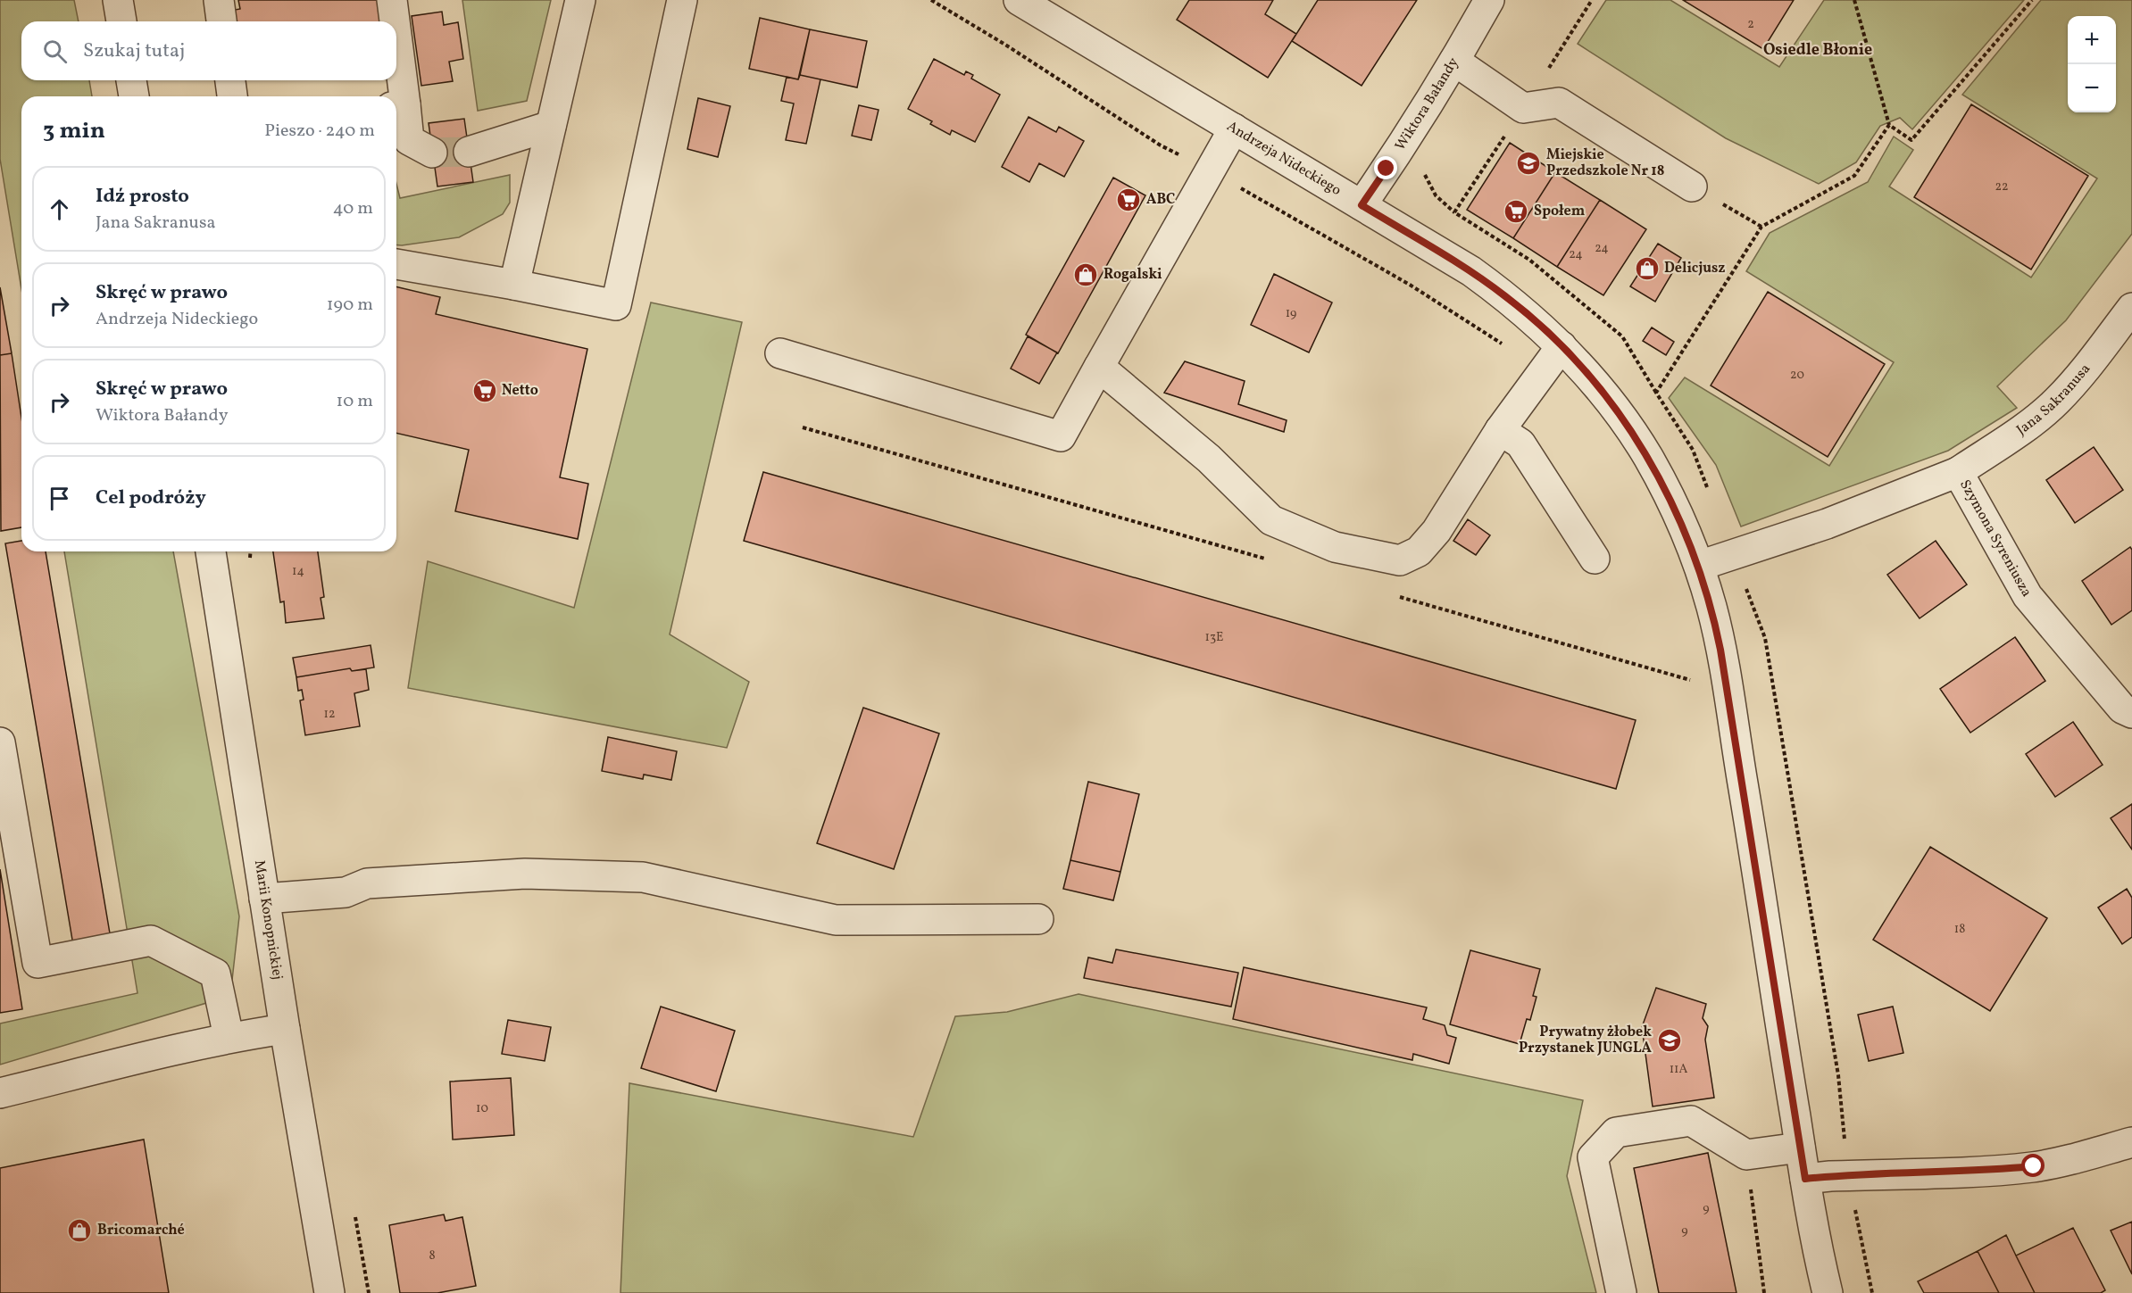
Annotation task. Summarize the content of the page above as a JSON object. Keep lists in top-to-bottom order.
{
  "streets": {
    "street": [
      "Wiktora Bałandy",
      "Andrzeja Nideckiego",
      "Jana Sakranusa",
      "Szymona Syreniusza",
      "Marii Konopnickiej"
    ]
  },
  "crossings": [
    ["Wiktora Bałandy", "Andrzeja Nideckiego"],
    ["Andrzeja Nideckiego", "Szymona Syreniusza"],
    ["Jana Sakranusa", "Szymona Syreniusza"]
  ],
  "districts": ["Osiedle Błonie"],
  "places": {
    "school or university": ["Miejskie Przedszkole Nr 18", "Prywatny żłobek Przystanek JUNGLA"],
    "supermarket": ["ABC", "Społem", "Netto"],
    "shop": ["Delicjusz", "Rogalski", "Bricomarché"]
  },
  "house_numbers": [
    "2",
    "22",
    "24",
    "24",
    "19",
    "20",
    "14",
    "13E",
    "12",
    "18",
    "11A",
    "10",
    "9",
    "9",
    "8"
  ],
  "page": {
    "map_buttons": ["+", "−"],
    "search": "Szukaj tutaj",
    "heading": ["3 min", "Pieszo · 240 m"],
    "list": [
      ["Idź prosto", "Jana Sakranusa", "40 m"],
      ["Skręć w prawo", "Andrzeja Nideckiego", "190 m"],
      ["Skręć w prawo", "Wiktora Bałandy", "10 m"],
      "Cel podróży"
    ]
  }
}
